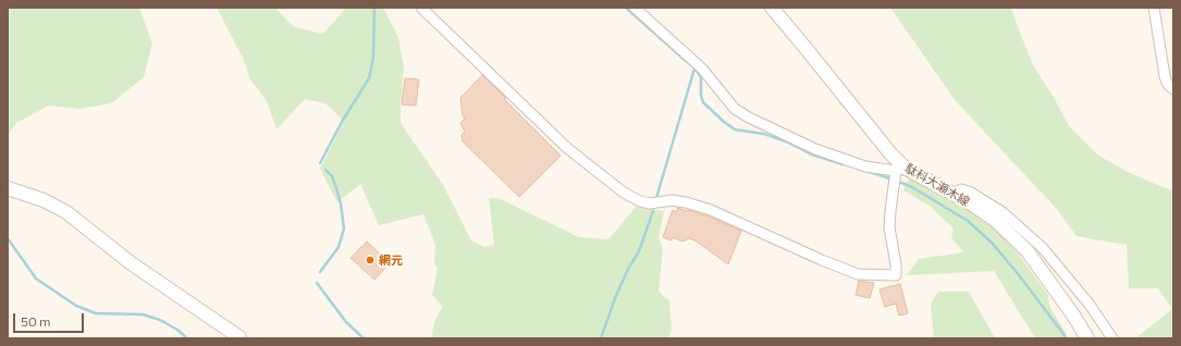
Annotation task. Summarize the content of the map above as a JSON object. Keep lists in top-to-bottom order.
{
  "streets": {
    "main road": ["駄科大瀬木線"]
  },
  "places": ["網元"],
  "scale_bar": "50 m"
}
